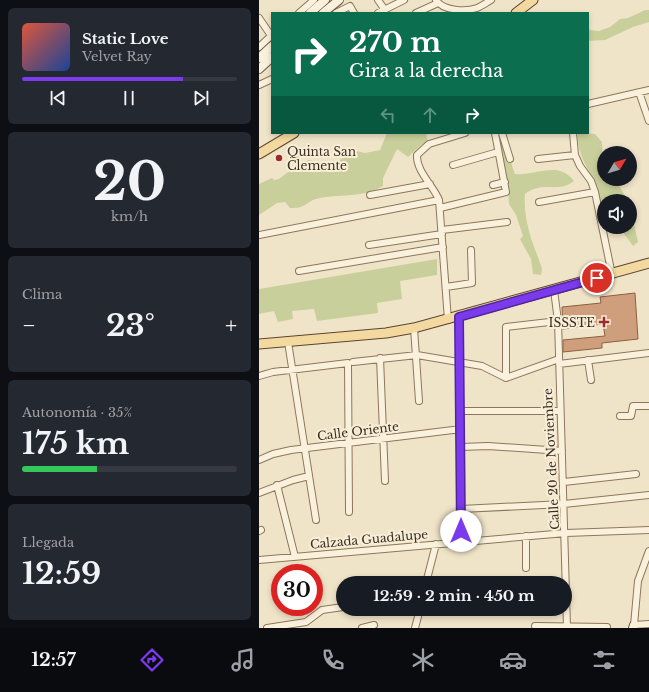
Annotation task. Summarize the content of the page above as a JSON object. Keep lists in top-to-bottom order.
{
  "streets": {
    "street": ["Calle Oriente", "Calle 20 de Noviembre", "Calzada Guadalupe"]
  },
  "crossings": [
    ["Calle 20 de Noviembre", "Calzada Guadalupe"]
  ],
  "places": {
    "other": ["Quinta San Clemente"],
    "health": ["ISSSTE"]
  },
  "north": "top right",
  "page": {
    "turn": ["270 m", "Gira a la derecha"],
    "song": ["Static Love", "Velvet Ray"],
    "tile": [
      ["20", "km/h"],
      "Clima",
      ["Autonomía · 35%", "175 km"],
      ["Llegada", "12:59"]
    ],
    "heat": ["−", "23°", "+"],
    "limit": "30",
    "trip": "12:59 · 2 min · 450 m",
    "tabs": "12:57"
  }
}
